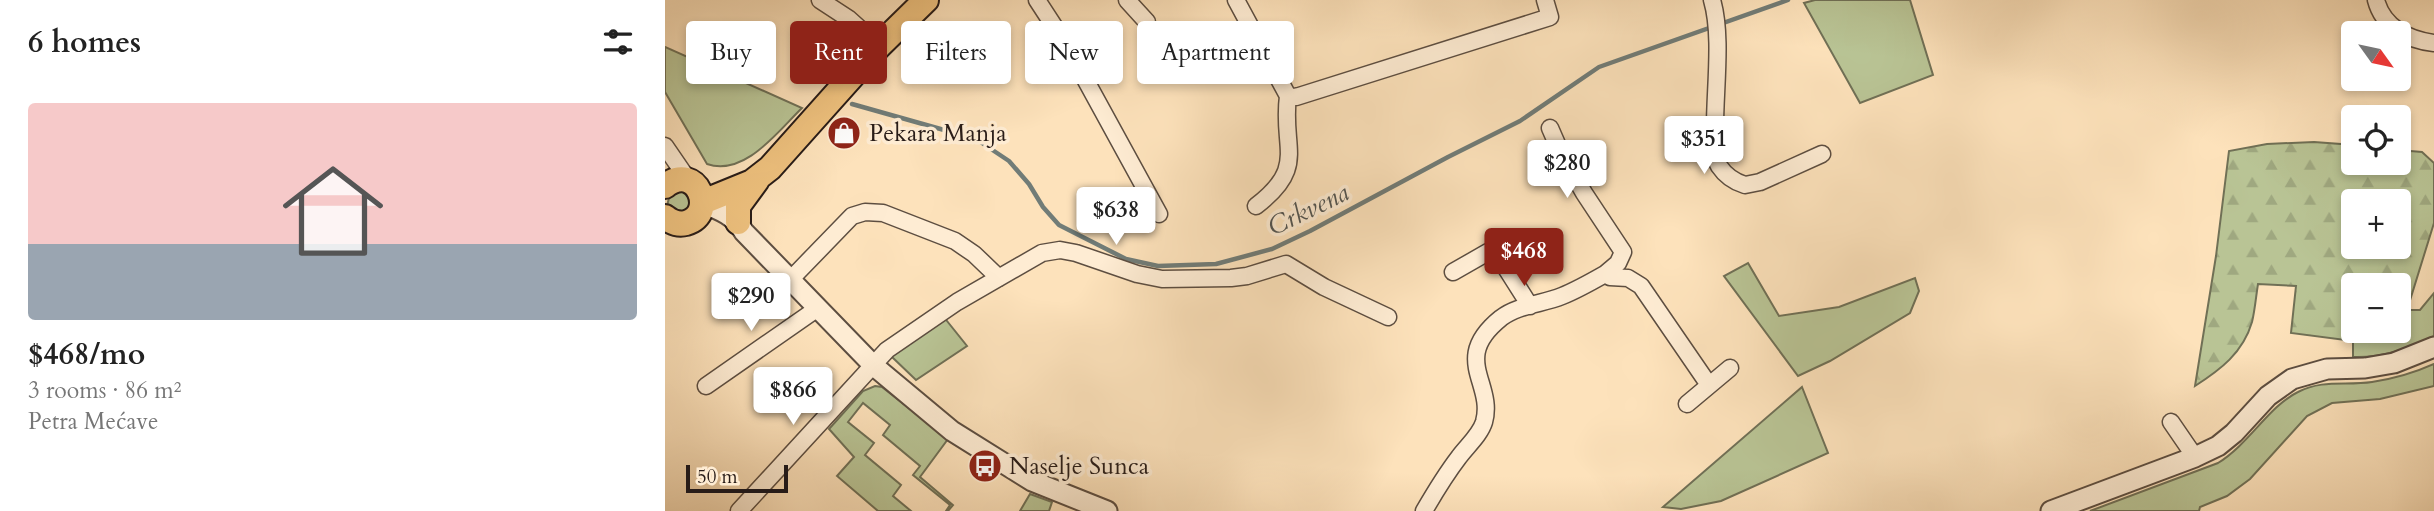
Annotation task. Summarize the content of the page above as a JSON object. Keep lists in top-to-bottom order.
{
  "water": ["Crkvena"],
  "places": {
    "shop": ["Pekara Manja"],
    "bus stop": ["Naselje Sunca"]
  },
  "scale_bar": "50 m",
  "north": "bottom right",
  "page": {
    "heading": "6 homes",
    "map_buttons": ["+", "−"],
    "chip": [
      "Buy",
      "Rent",
      "Filters",
      "New",
      "Apartment"
    ],
    "list": [
      {
        "name": "$468/mo",
        "note": "3 rooms · 86 m² · Petra Mećave"
      }
    ],
    "price": [
      "$351",
      "$280",
      "$638",
      "$468",
      "$290",
      "$866"
    ],
    "scale": "50 m"
  }
}
